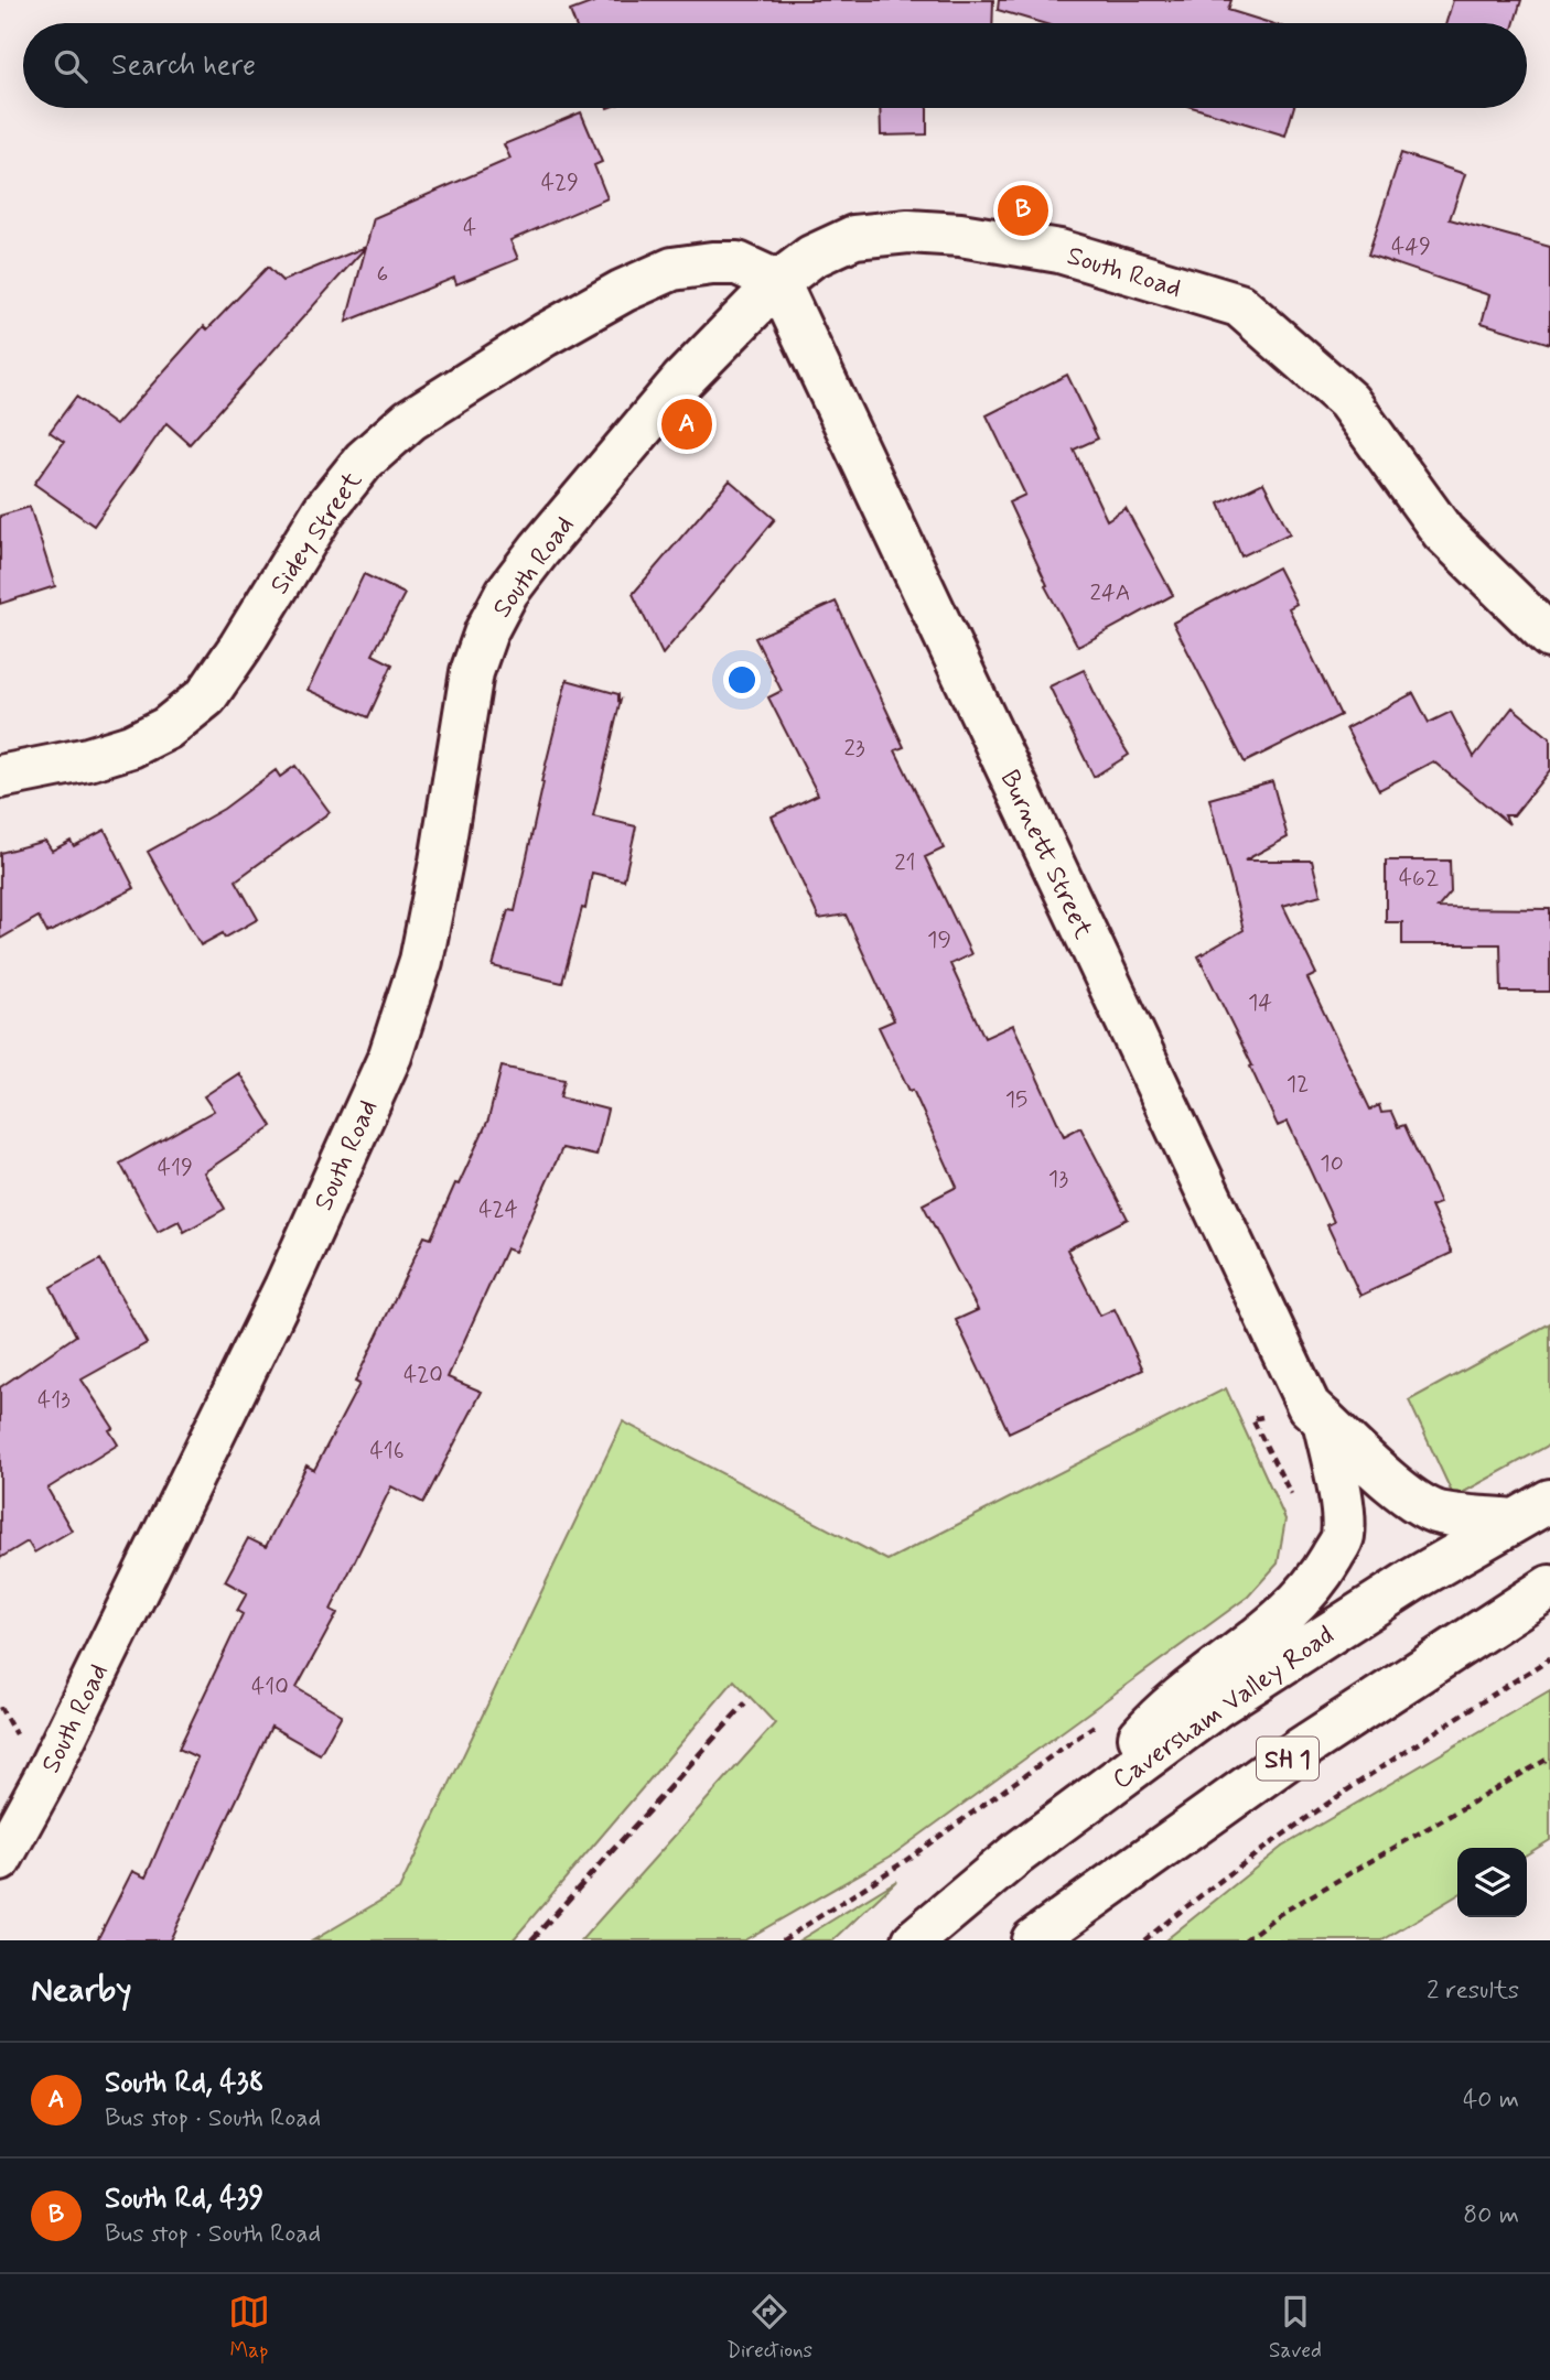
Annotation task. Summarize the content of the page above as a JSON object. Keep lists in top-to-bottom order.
{
  "streets": {
    "main road": [
      "South Road",
      "Sidey Street",
      "Burnett Street",
      "Caversham Valley Road",
      "SH 1"
    ]
  },
  "crossings": [
    ["South Road", "Sidey Street"],
    ["South Road", "Burnett Street"],
    ["Sidey Street", "Burnett Street"]
  ],
  "house_numbers": [
    "429",
    "4",
    "449",
    "6",
    "24A",
    "23",
    "21",
    "462",
    "19",
    "14",
    "12",
    "15",
    "10",
    "419",
    "13",
    "424",
    "420",
    "413",
    "416",
    "410"
  ],
  "page": {
    "search": "Search here",
    "pins": ["B", "A"],
    "heading": ["Nearby", "2 results"],
    "list": [
      {
        "mark": "A",
        "name": "South Rd, 438",
        "note": "Bus stop · South Road",
        "value": "40 m"
      },
      {
        "mark": "B",
        "name": "South Rd, 439",
        "note": "Bus stop · South Road",
        "value": "80 m"
      }
    ],
    "nav": ["Map", "Directions", "Saved"]
  }
}
